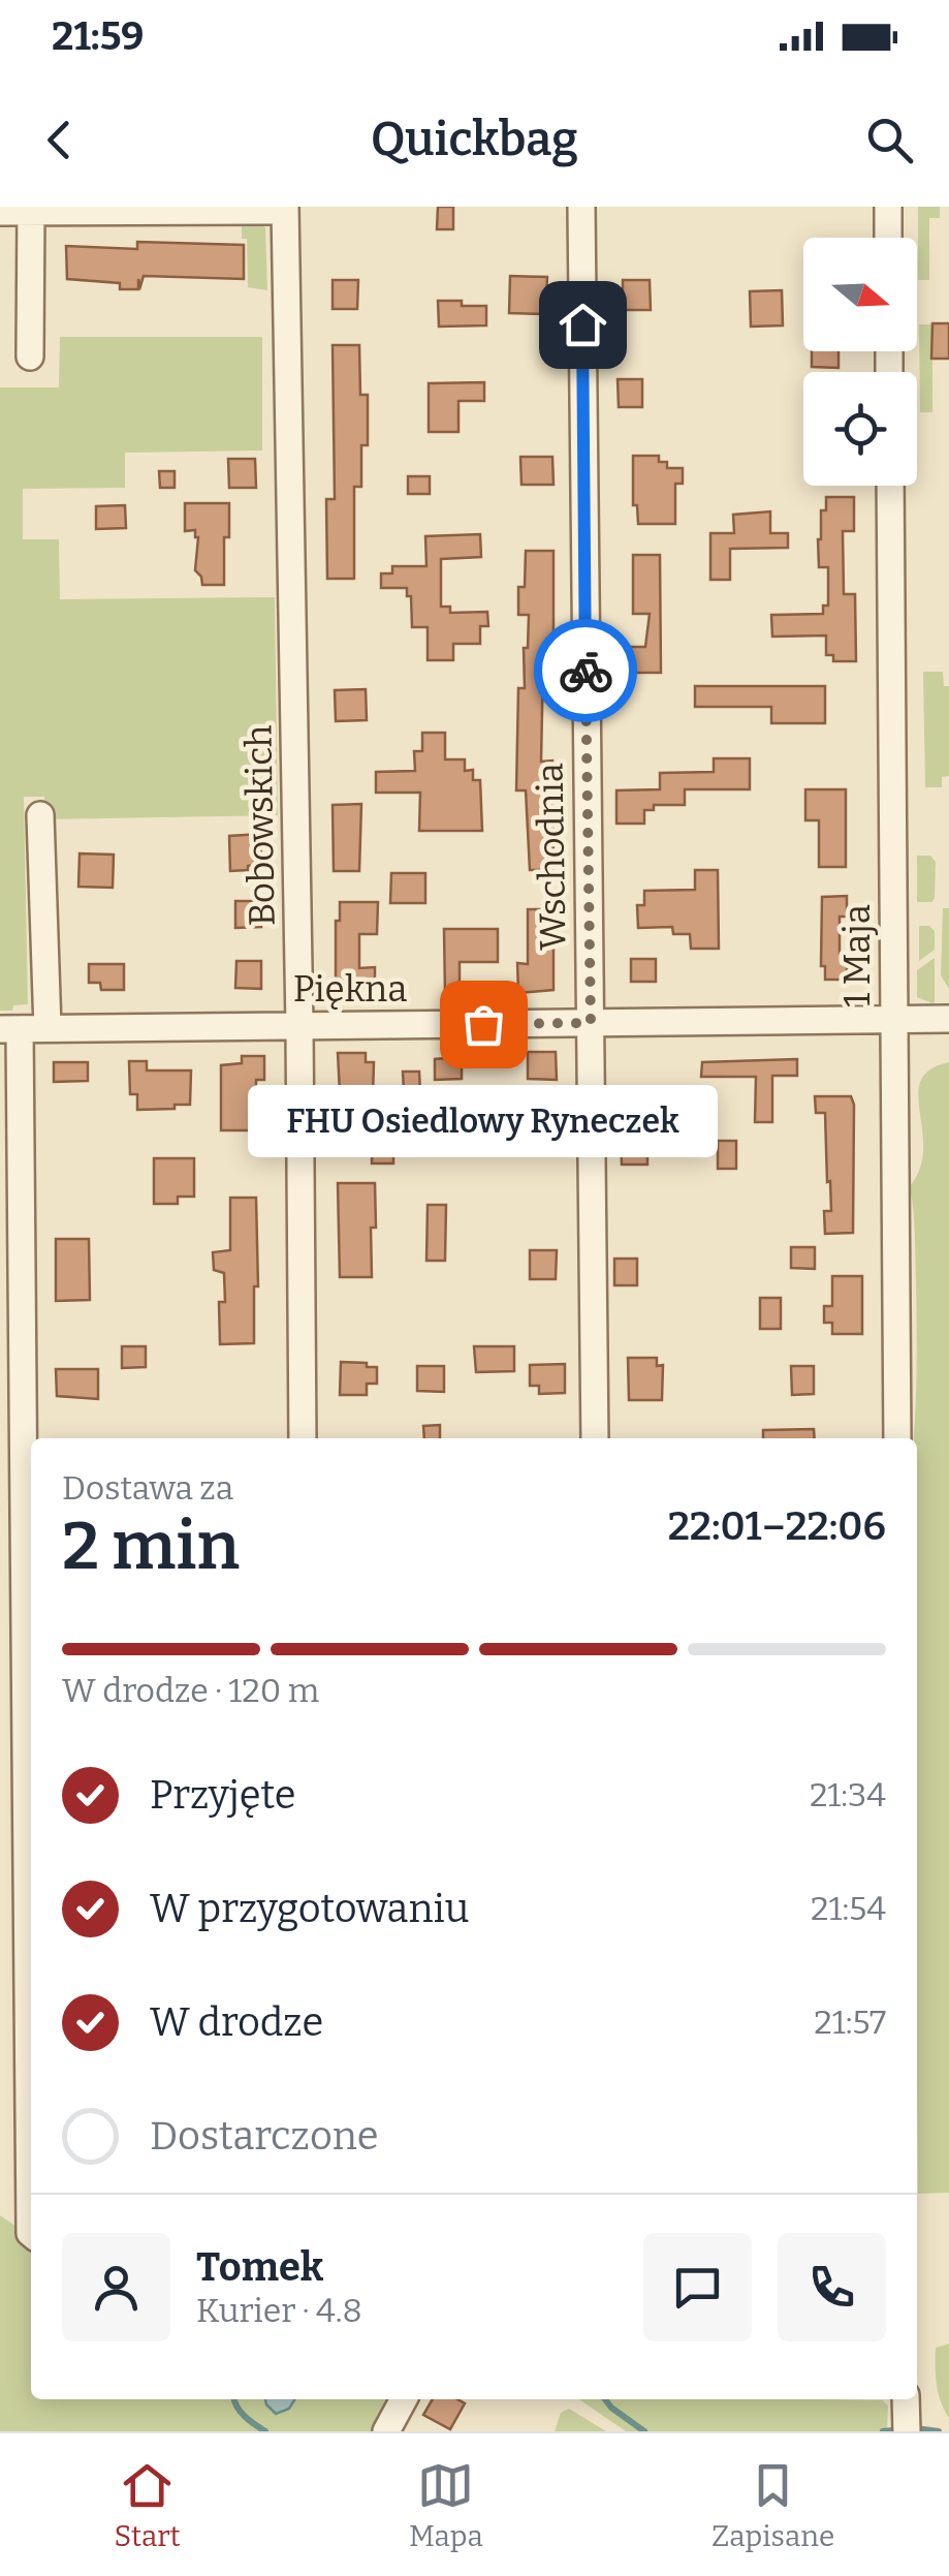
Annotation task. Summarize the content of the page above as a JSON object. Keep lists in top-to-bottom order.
{
  "streets": {
    "street": [
      "Bobowskich",
      "Wschodnia",
      "1 Maja",
      "Piękna"
    ]
  },
  "crossings": [
    ["Bobowskich", "Piękna"],
    ["Wschodnia", "Piękna"],
    ["1 Maja", "Piękna"]
  ],
  "places": ["FHU Osiedlowy Ryneczek"],
  "north": "right",
  "page": {
    "status": "21:59",
    "header": "Quickbag",
    "bubble": "FHU Osiedlowy Ryneczek",
    "heading": ["2 min", "Dostawa za", "22:01–22:06"],
    "panel": ["Tomek", "Kurier · 4.8"],
    "bar": "W drodze · 120 m",
    "list": [
      ["Przyjęte", "21:34"],
      ["W przygotowaniu", "21:54"],
      ["W drodze", "21:57"],
      "Dostarczone"
    ],
    "tabs": ["Start", "Mapa", "Zapisane"]
  }
}
